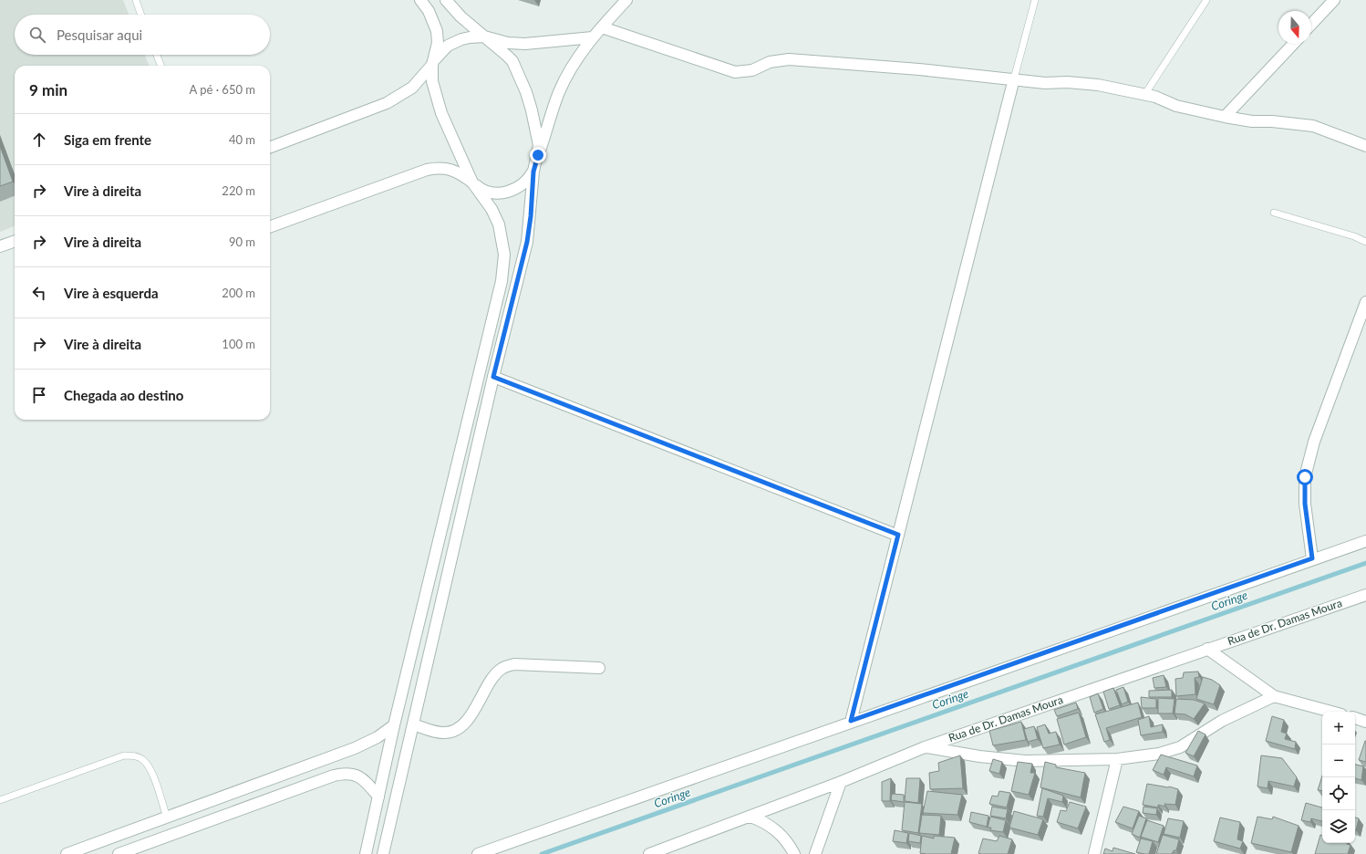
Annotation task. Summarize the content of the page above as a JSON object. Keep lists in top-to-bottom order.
{
  "streets": {
    "street": ["Rua de Dr. Damas Moura"]
  },
  "water": ["Coringe"],
  "north": "bottom",
  "page": {
    "search": "Pesquisar aqui",
    "heading": ["9 min", "A pé · 650 m"],
    "list": [
      ["Siga em frente", "40 m"],
      ["Vire à direita", "220 m"],
      ["Vire à direita", "90 m"],
      ["Vire à esquerda", "200 m"],
      ["Vire à direita", "100 m"],
      "Chegada ao destino"
    ],
    "map_buttons": ["+", "−"]
  }
}
